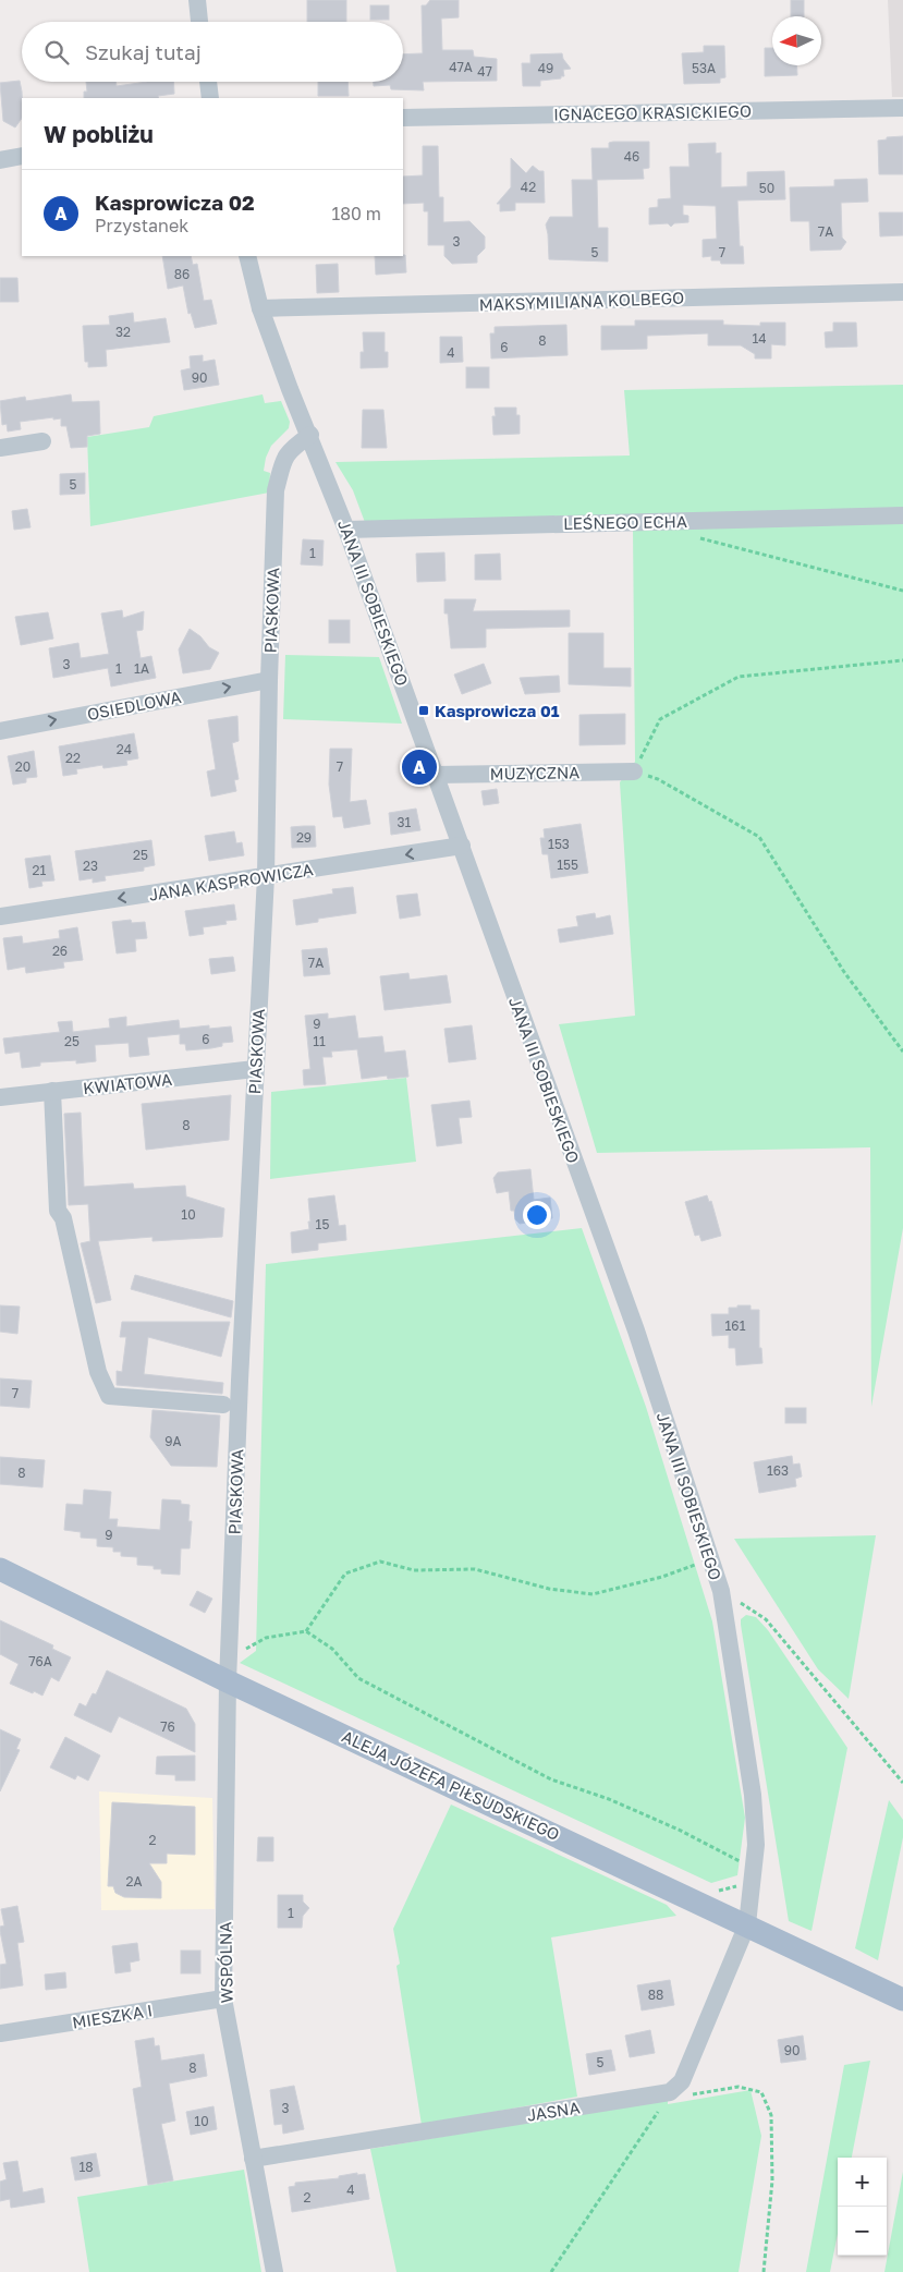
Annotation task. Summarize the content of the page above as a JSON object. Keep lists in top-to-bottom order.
{
  "streets": {
    "main road": ["ALEJA JÓZEFA PIŁSUDSKIEGO"],
    "street": [
      "IGNACEGO KRASICKIEGO",
      "MAKSYMILIANA KOLBEGO",
      "LEŚNEGO ECHA",
      "JANA III SOBIESKIEGO",
      "PIASKOWA",
      "OSIEDLOWA",
      "MUZYCZNA",
      "JANA KASPROWICZA",
      "KWIATOWA",
      "WSPÓLNA",
      "MIESZKA I",
      "JASNA"
    ]
  },
  "crossings": [
    ["MAKSYMILIANA KOLBEGO", "JANA III SOBIESKIEGO"],
    ["LEŚNEGO ECHA", "JANA III SOBIESKIEGO"],
    ["JANA III SOBIESKIEGO", "PIASKOWA"],
    ["JANA III SOBIESKIEGO", "MUZYCZNA"],
    ["JANA III SOBIESKIEGO", "JANA KASPROWICZA"],
    ["JANA III SOBIESKIEGO", "ALEJA JÓZEFA PIŁSUDSKIEGO"],
    ["PIASKOWA", "OSIEDLOWA"],
    ["PIASKOWA", "JANA KASPROWICZA"],
    ["PIASKOWA", "KWIATOWA"],
    ["PIASKOWA", "ALEJA JÓZEFA PIŁSUDSKIEGO"],
    ["PIASKOWA", "WSPÓLNA"],
    ["ALEJA JÓZEFA PIŁSUDSKIEGO", "WSPÓLNA"],
    ["WSPÓLNA", "MIESZKA I"],
    ["WSPÓLNA", "JASNA"]
  ],
  "one_way": ["OSIEDLOWA", "JANA KASPROWICZA"],
  "places": {
    "transit": ["Kasprowicza 01"]
  },
  "house_numbers": [
    "47A",
    "49",
    "53A",
    "47",
    "46",
    "42",
    "50",
    "7A",
    "3",
    "5",
    "7",
    "86",
    "32",
    "14",
    "8",
    "6",
    "4",
    "90",
    "5",
    "1",
    "3",
    "1",
    "1A",
    "24",
    "22",
    "20",
    "7",
    "31",
    "29",
    "153",
    "25",
    "155",
    "23",
    "21",
    "26",
    "7A",
    "9",
    "6",
    "25",
    "11",
    "8",
    "10",
    "15",
    "161",
    "7",
    "9A",
    "163",
    "8",
    "9",
    "76A",
    "76",
    "2",
    "2A",
    "1",
    "88",
    "90",
    "5",
    "8",
    "3",
    "10",
    "18",
    "4",
    "2"
  ],
  "north": "left",
  "page": {
    "search": "Szukaj tutaj",
    "heading": "W pobliżu",
    "list": [
      {
        "mark": "A",
        "name": "Kasprowicza 02",
        "note": "Przystanek",
        "value": "180 m"
      }
    ],
    "pins": "A",
    "map_buttons": ["+", "−"]
  }
}
